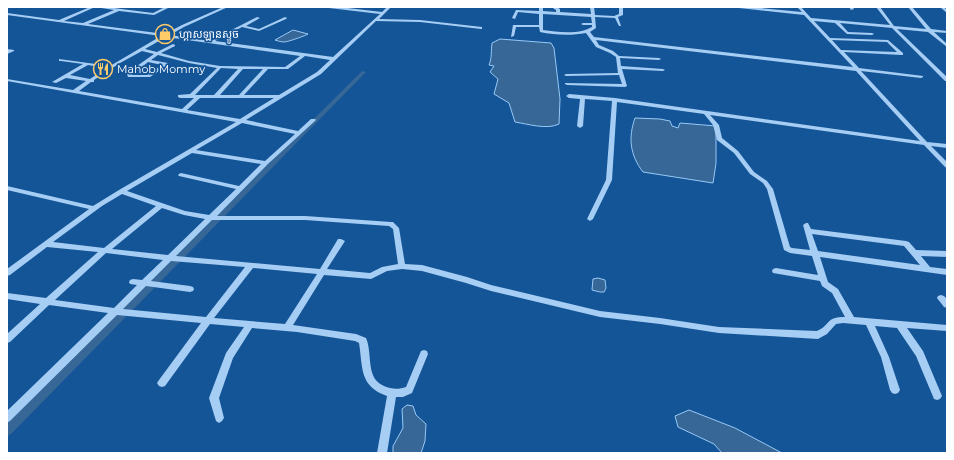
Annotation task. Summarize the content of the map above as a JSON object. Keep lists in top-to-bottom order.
{
  "places": {
    "shop": ["ហ្គាសឡានស្ទូច"],
    "restaurant": ["Mahob Mommy"]
  }
}
